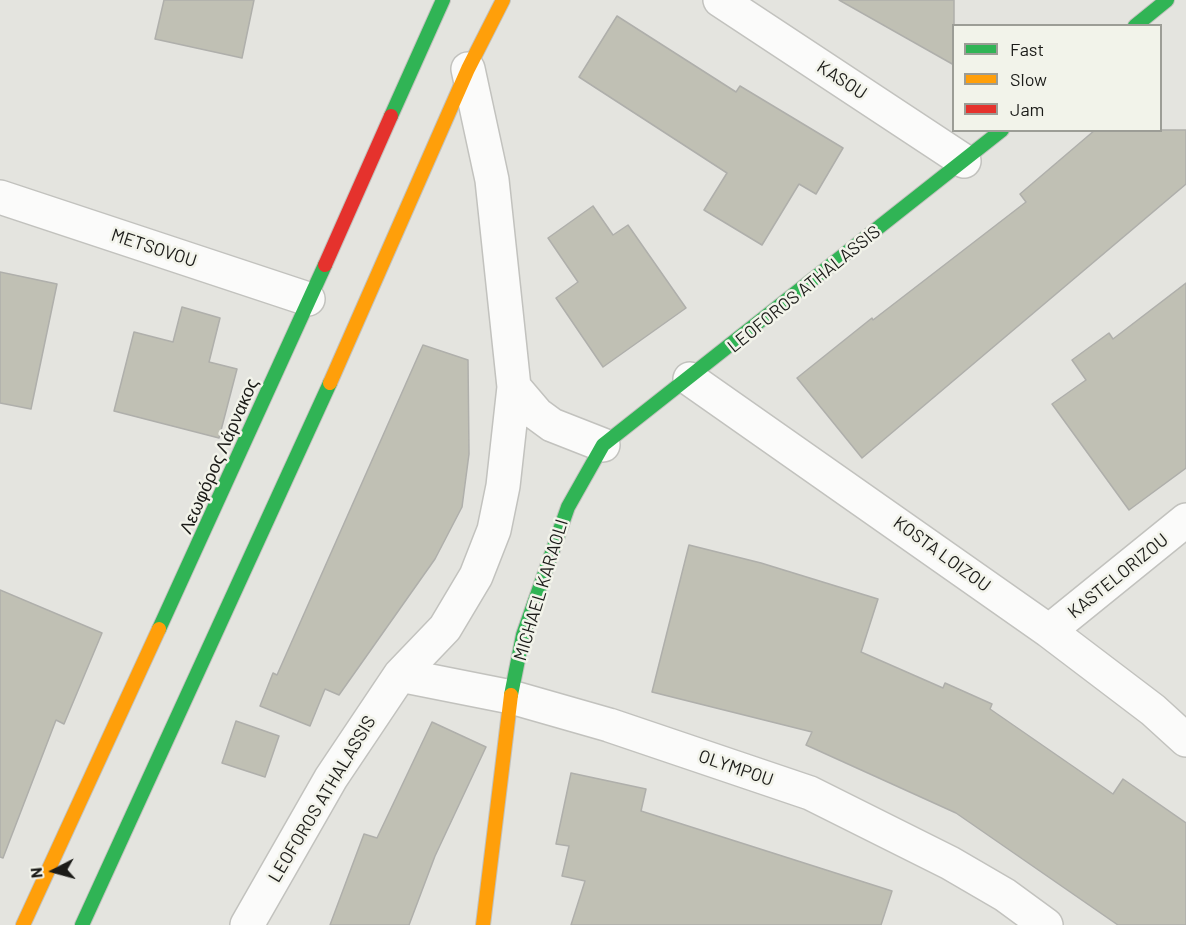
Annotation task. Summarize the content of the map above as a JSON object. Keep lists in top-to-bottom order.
{
  "streets": {
    "main road": ["LEOFOROS ATHALASSIS", "Λεωφόρος Λάρνακος", "MICHAEL KARAOLI"],
    "street": [
      "KASOU",
      "METSOVOU",
      "KOSTA LOIZOU",
      "KASTELORIZOU",
      "OLYMPOU"
    ]
  },
  "crossings": [
    ["KASOU", "LEOFOROS ATHALASSIS"],
    ["METSOVOU", "Λεωφόρος Λάρνακος"],
    ["LEOFOROS ATHALASSIS", "KOSTA LOIZOU"],
    ["LEOFOROS ATHALASSIS", "MICHAEL KARAOLI"],
    ["LEOFOROS ATHALASSIS", "OLYMPOU"],
    ["KOSTA LOIZOU", "KASTELORIZOU"],
    ["MICHAEL KARAOLI", "OLYMPOU"]
  ],
  "legend": ["Fast", "Slow", "Jam"],
  "north": "left"
}
